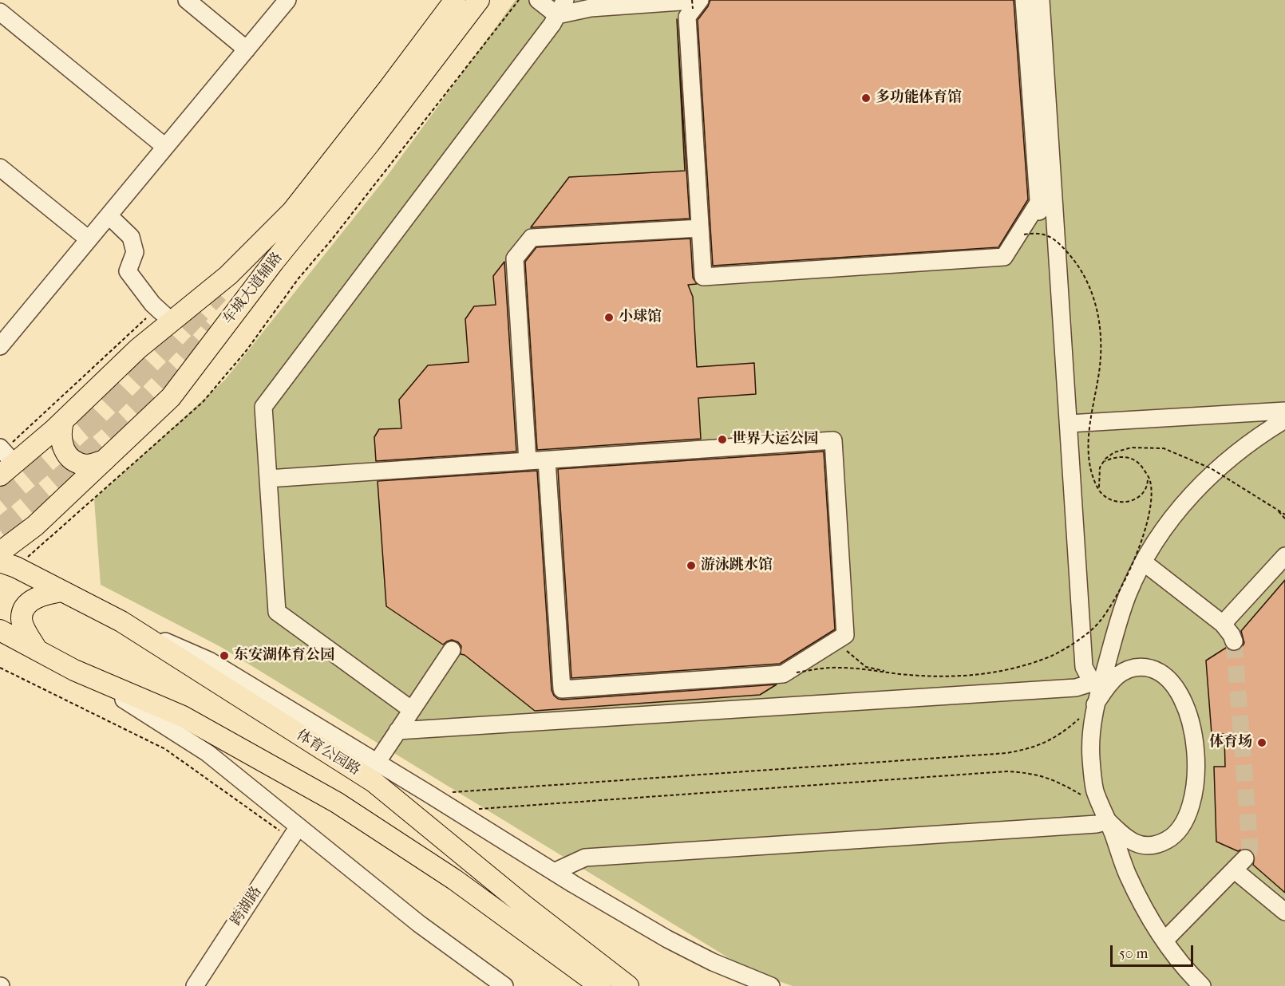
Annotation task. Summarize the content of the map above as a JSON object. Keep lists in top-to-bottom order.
{
  "streets": {
    "main road": ["车城大道辅路", "体育公园路"],
    "street": ["跨湖路"]
  },
  "places": [
    "多功能体育馆",
    "小球馆",
    "世界大运公园",
    "游泳跳水馆",
    "东安湖体育公园",
    "体育场"
  ],
  "scale_bar": "50 m"
}
